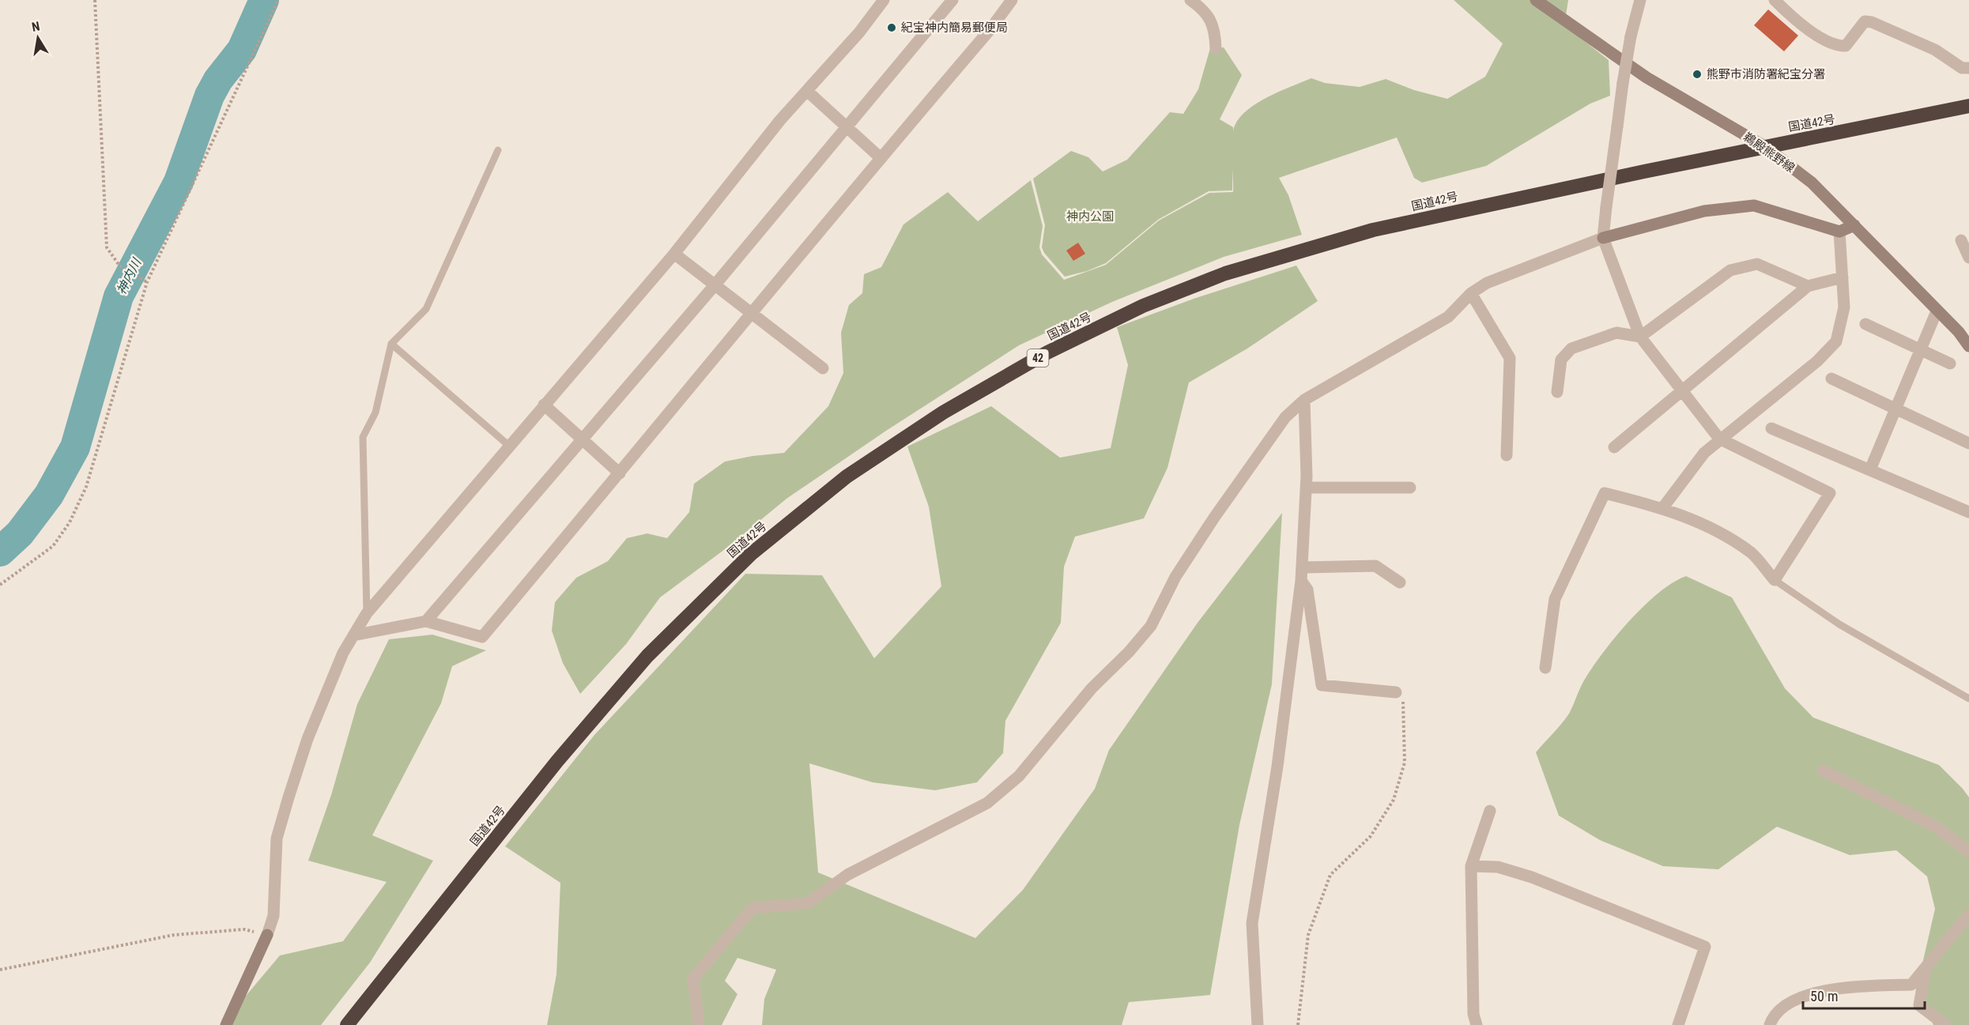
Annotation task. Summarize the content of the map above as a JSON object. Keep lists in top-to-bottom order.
{
  "streets": {
    "highway": ["国道42号", "42"],
    "main road": ["鵜殿熊野線"]
  },
  "crossings": [
    ["国道42号", "鵜殿熊野線"]
  ],
  "water": ["神内川"],
  "parks": ["神内公園"],
  "places": ["紀宝神内簡易郵便局", "熊野市消防署紀宝分署"],
  "scale_bar": "50 m",
  "north": "top"
}
